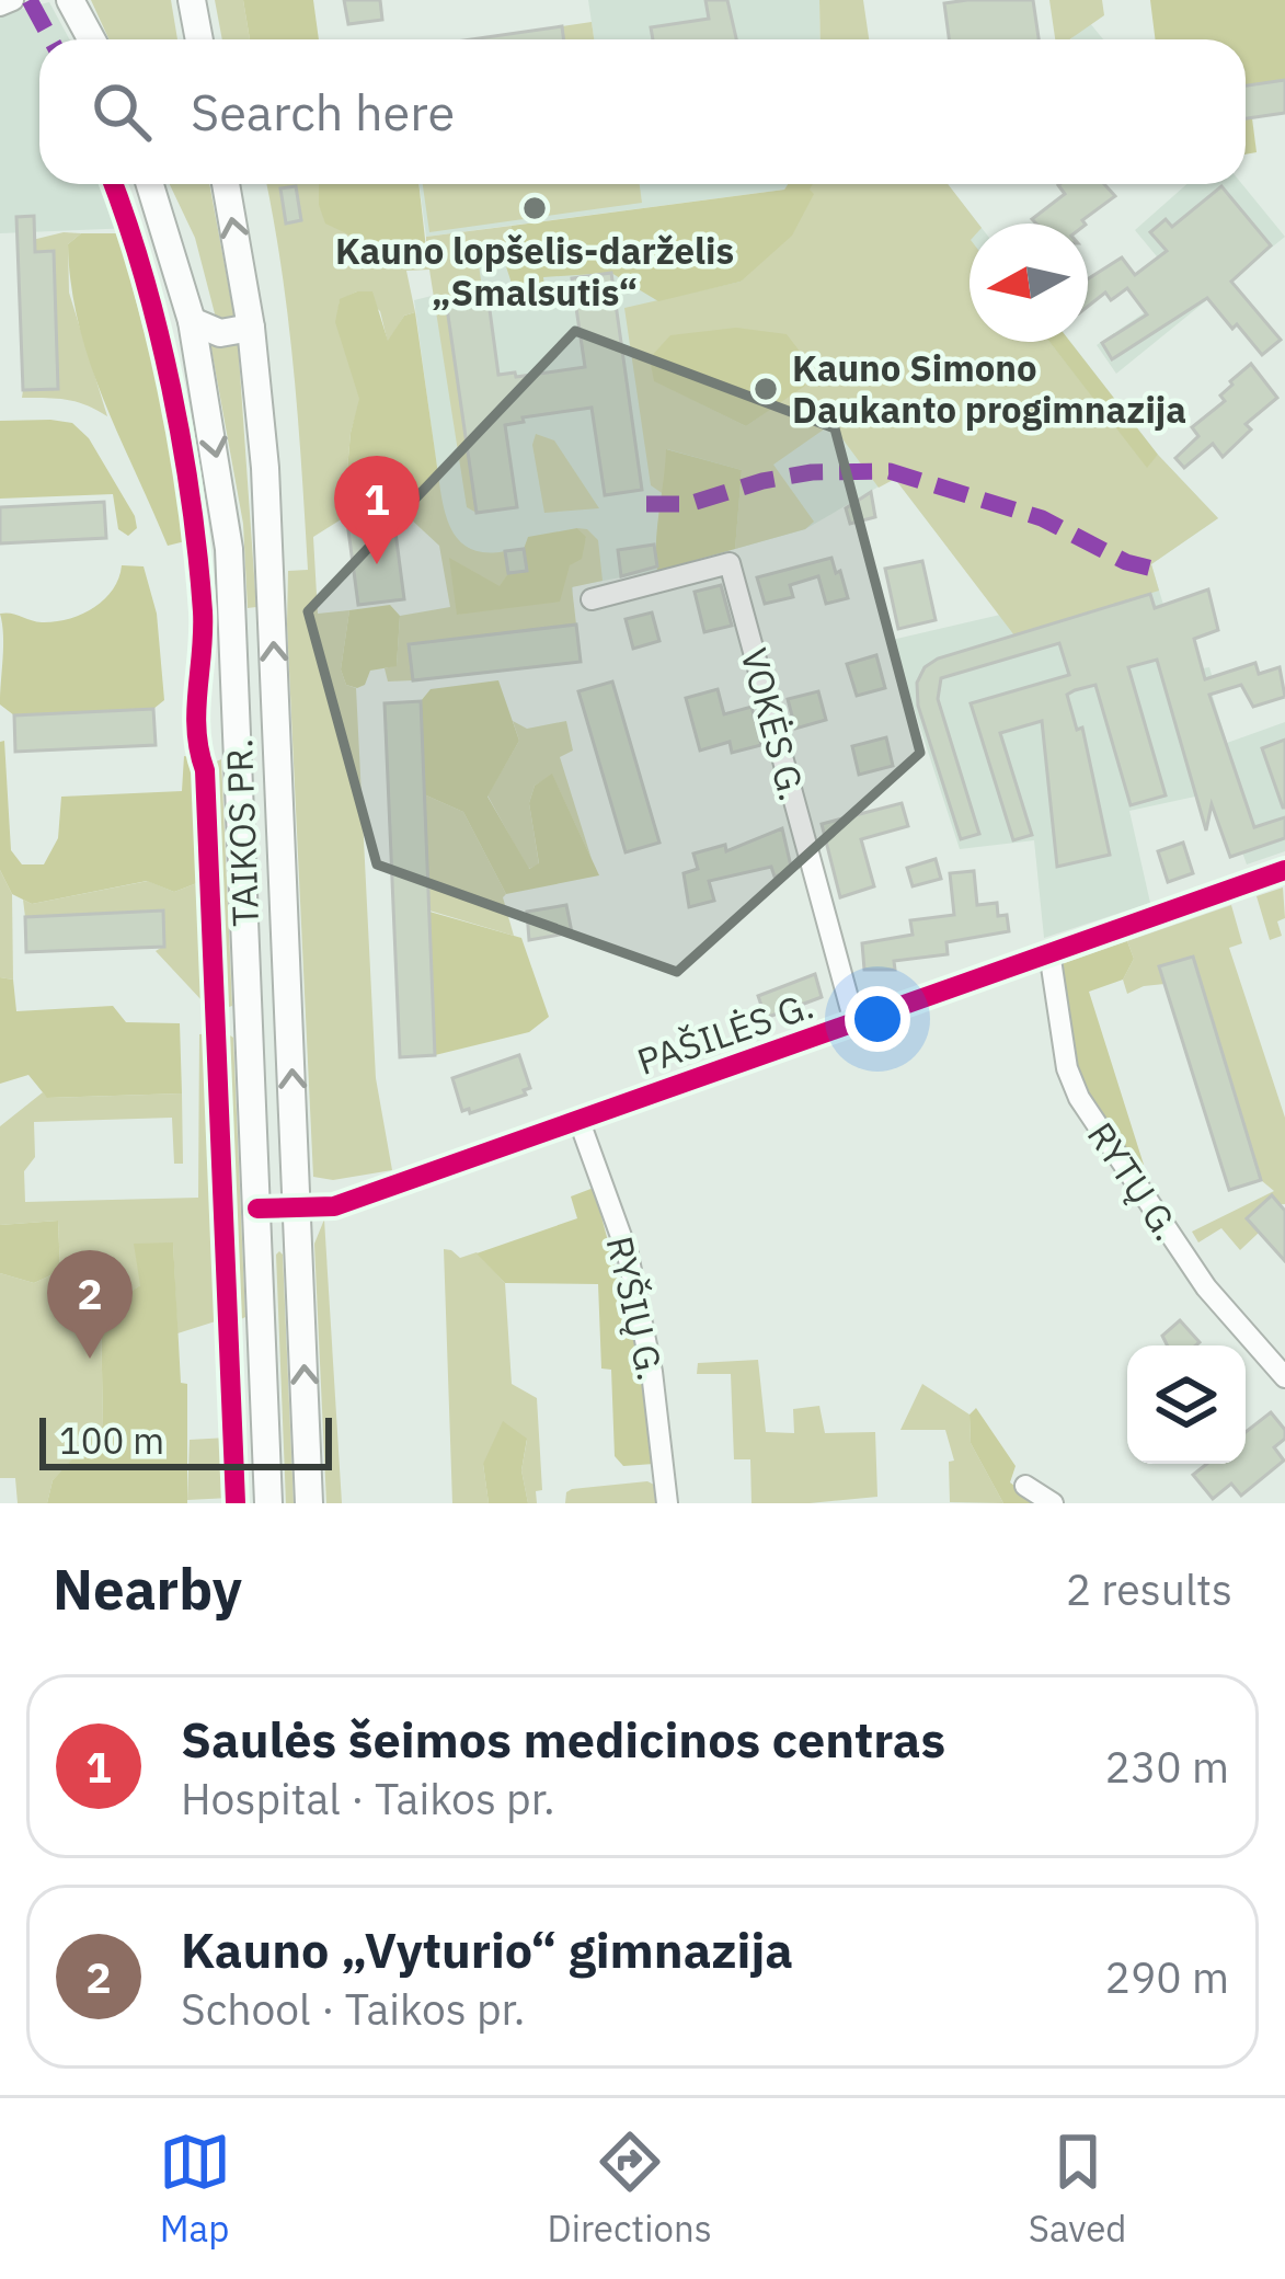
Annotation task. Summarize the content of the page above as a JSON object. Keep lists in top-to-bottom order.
{
  "streets": {
    "main road": ["TAIKOS PR."],
    "street": [
      "VOKĖS G.",
      "PAŠILĖS G.",
      "RYTŲ G.",
      "RYŠIŲ G."
    ]
  },
  "crossings": [
    ["VOKĖS G.", "PAŠILĖS G."],
    ["TAIKOS PR.", "PAŠILĖS G."],
    ["PAŠILĖS G.", "RYTŲ G."],
    ["PAŠILĖS G.", "RYŠIŲ G."]
  ],
  "places": ["Kauno lopšelis-darželis „Smalsutis“", "Kauno Simono Daukanto progimnazija"],
  "scale_bar": "100 m",
  "north": "left",
  "page": {
    "search": "Search here",
    "pins": ["1", "2"],
    "scale": "100 m",
    "heading": ["Nearby", "2 results"],
    "list": [
      {
        "mark": "1",
        "name": "Saulės šeimos medicinos centras",
        "note": "Hospital · Taikos pr.",
        "value": "230 m"
      },
      {
        "mark": "2",
        "name": "Kauno „Vyturio“ gimnazija",
        "note": "School · Taikos pr.",
        "value": "290 m"
      }
    ],
    "nav": ["Map", "Directions", "Saved"]
  }
}
